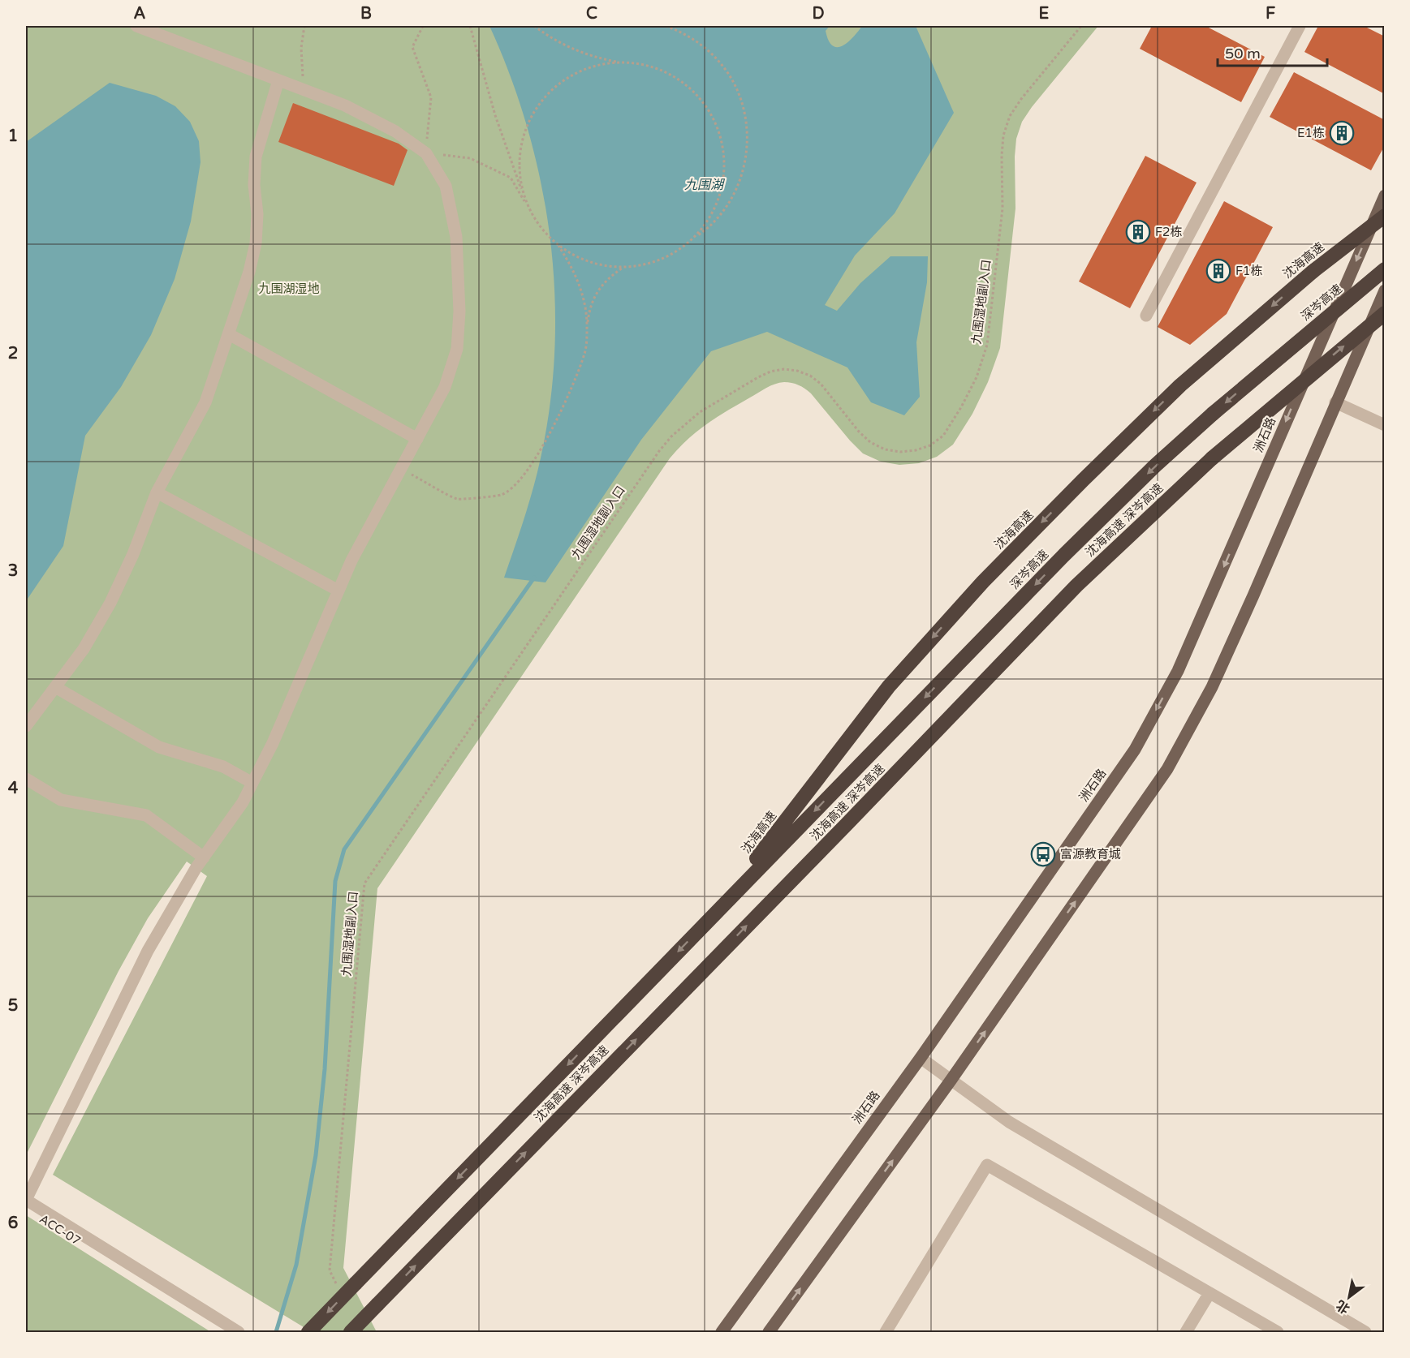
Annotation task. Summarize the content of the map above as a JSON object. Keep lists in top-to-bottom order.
{
  "streets": {
    "highway": ["沈海高速", "深岑高速", "沈海高速 深岑高速"],
    "main road": ["洲石路"],
    "street": ["ACC-07"],
    "path": ["九围湿地副入口"]
  },
  "crossings": [
    ["沈海高速", "深岑高速"],
    ["沈海高速", "沈海高速 深岑高速"],
    ["深岑高速", "沈海高速 深岑高速"]
  ],
  "one_way": ["沈海高速", "深岑高速"],
  "water": ["九围湖"],
  "parks": ["九围湖湿地"],
  "places": {
    "building": ["E1栋", "F2栋", "F1栋"],
    "bus stop": ["富源教育城"]
  },
  "scale_bar": "50 m",
  "north": "bottom left",
  "grid": {
    "columns": [
      "A",
      "B",
      "C",
      "D",
      "E",
      "F"
    ],
    "rows": [
      "1",
      "2",
      "3",
      "4",
      "5",
      "6"
    ]
  }
}
